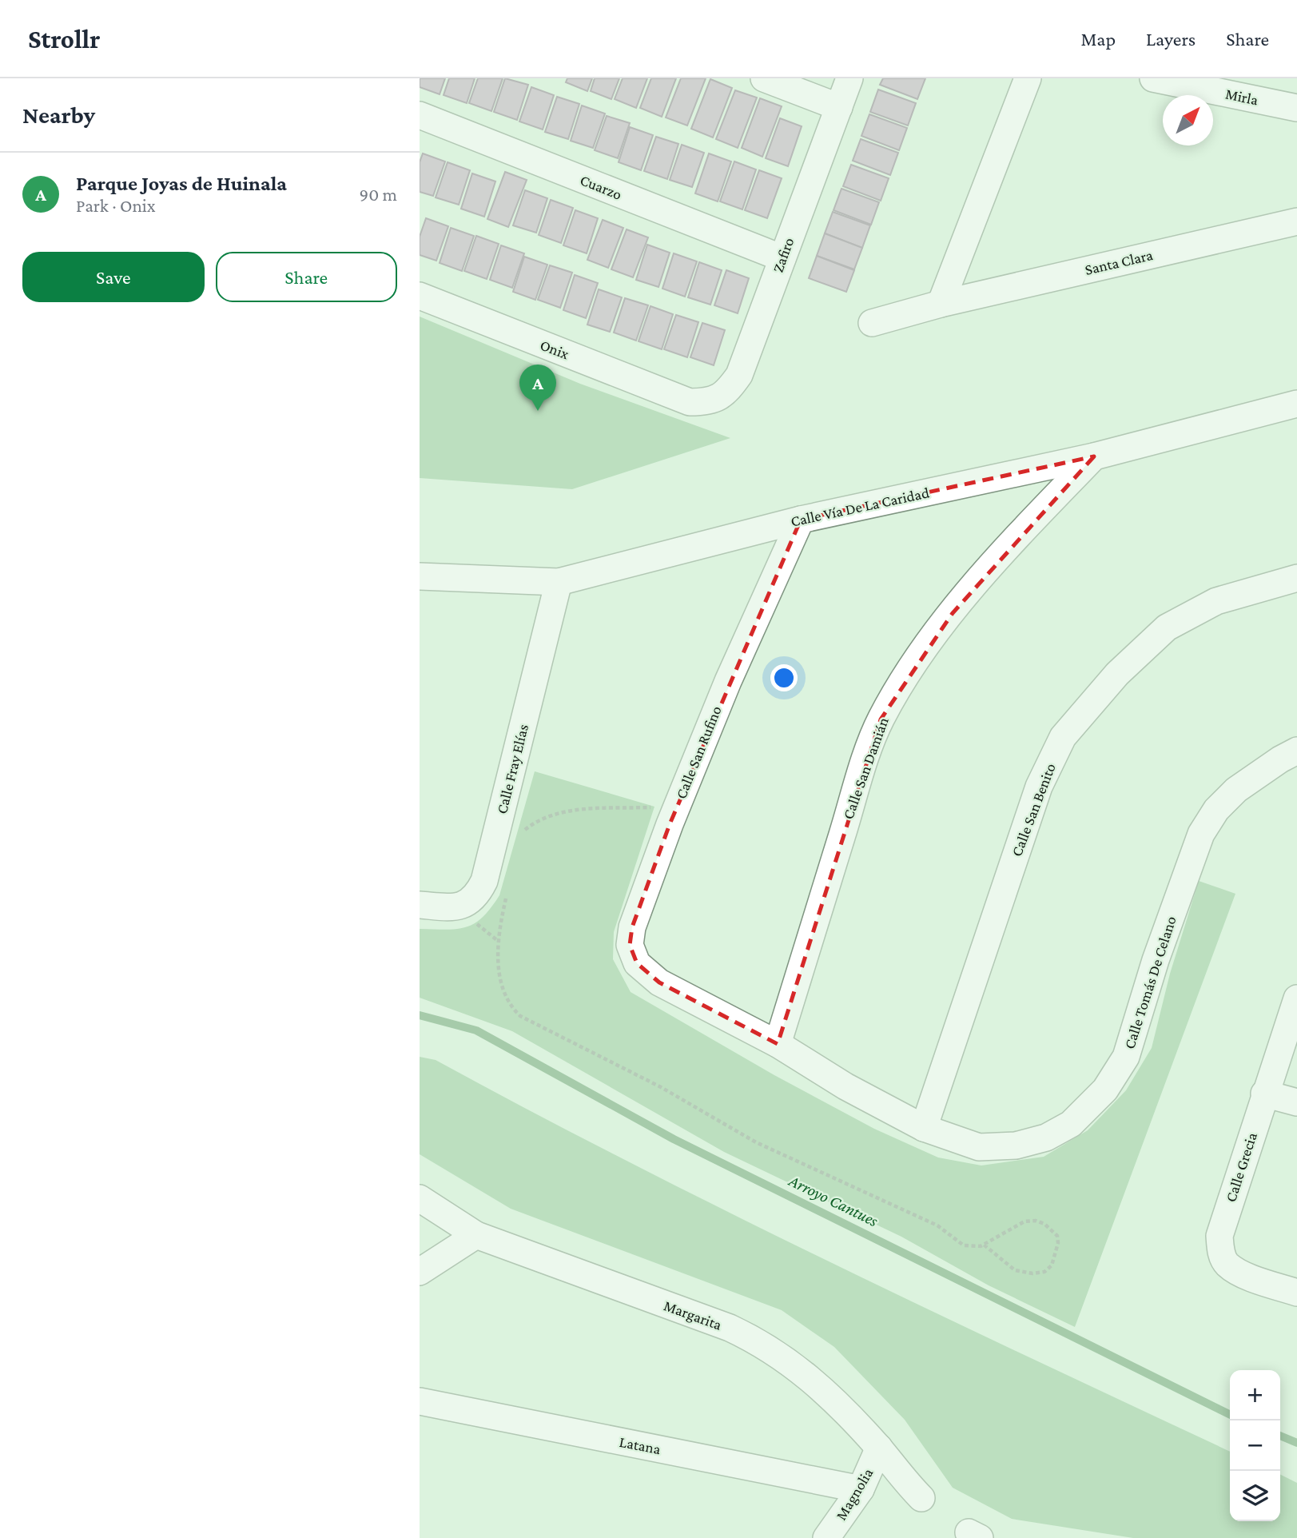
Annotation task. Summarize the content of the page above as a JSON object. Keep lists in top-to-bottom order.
{
  "streets": {
    "street": [
      "Mirla",
      "Cuarzo",
      "Zafiro",
      "Santa Clara",
      "Onix",
      "Calle Vía De La Caridad",
      "Calle San Rufino",
      "Calle San Damián",
      "Calle Fray Elías",
      "Calle San Benito",
      "Calle Tomás De Celano",
      "Calle Grecia",
      "Margarita",
      "Latana",
      "Magnolia"
    ]
  },
  "crossings": [
    ["Cuarzo", "Zafiro"],
    ["Zafiro", "Onix"],
    ["Calle Vía De La Caridad", "Calle San Rufino"],
    ["Calle Vía De La Caridad", "Calle San Damián"],
    ["Calle Vía De La Caridad", "Calle Fray Elías"],
    ["Calle San Rufino", "Calle Tomás De Celano"],
    ["Calle San Damián", "Calle Tomás De Celano"],
    ["Calle San Benito", "Calle Tomás De Celano"],
    ["Margarita", "Magnolia"],
    ["Latana", "Magnolia"]
  ],
  "water": ["Arroyo Cantues"],
  "north": "top right",
  "page": {
    "header": "Strollr",
    "nav": ["Map", "Layers", "Share"],
    "heading": "Nearby",
    "list": [
      {
        "mark": "A",
        "name": "Parque Joyas de Huinala",
        "note": "Park · Onix",
        "value": "90 m"
      }
    ],
    "buttons": ["Save", "Share"],
    "pins": "A",
    "map_buttons": ["+", "−"]
  }
}
